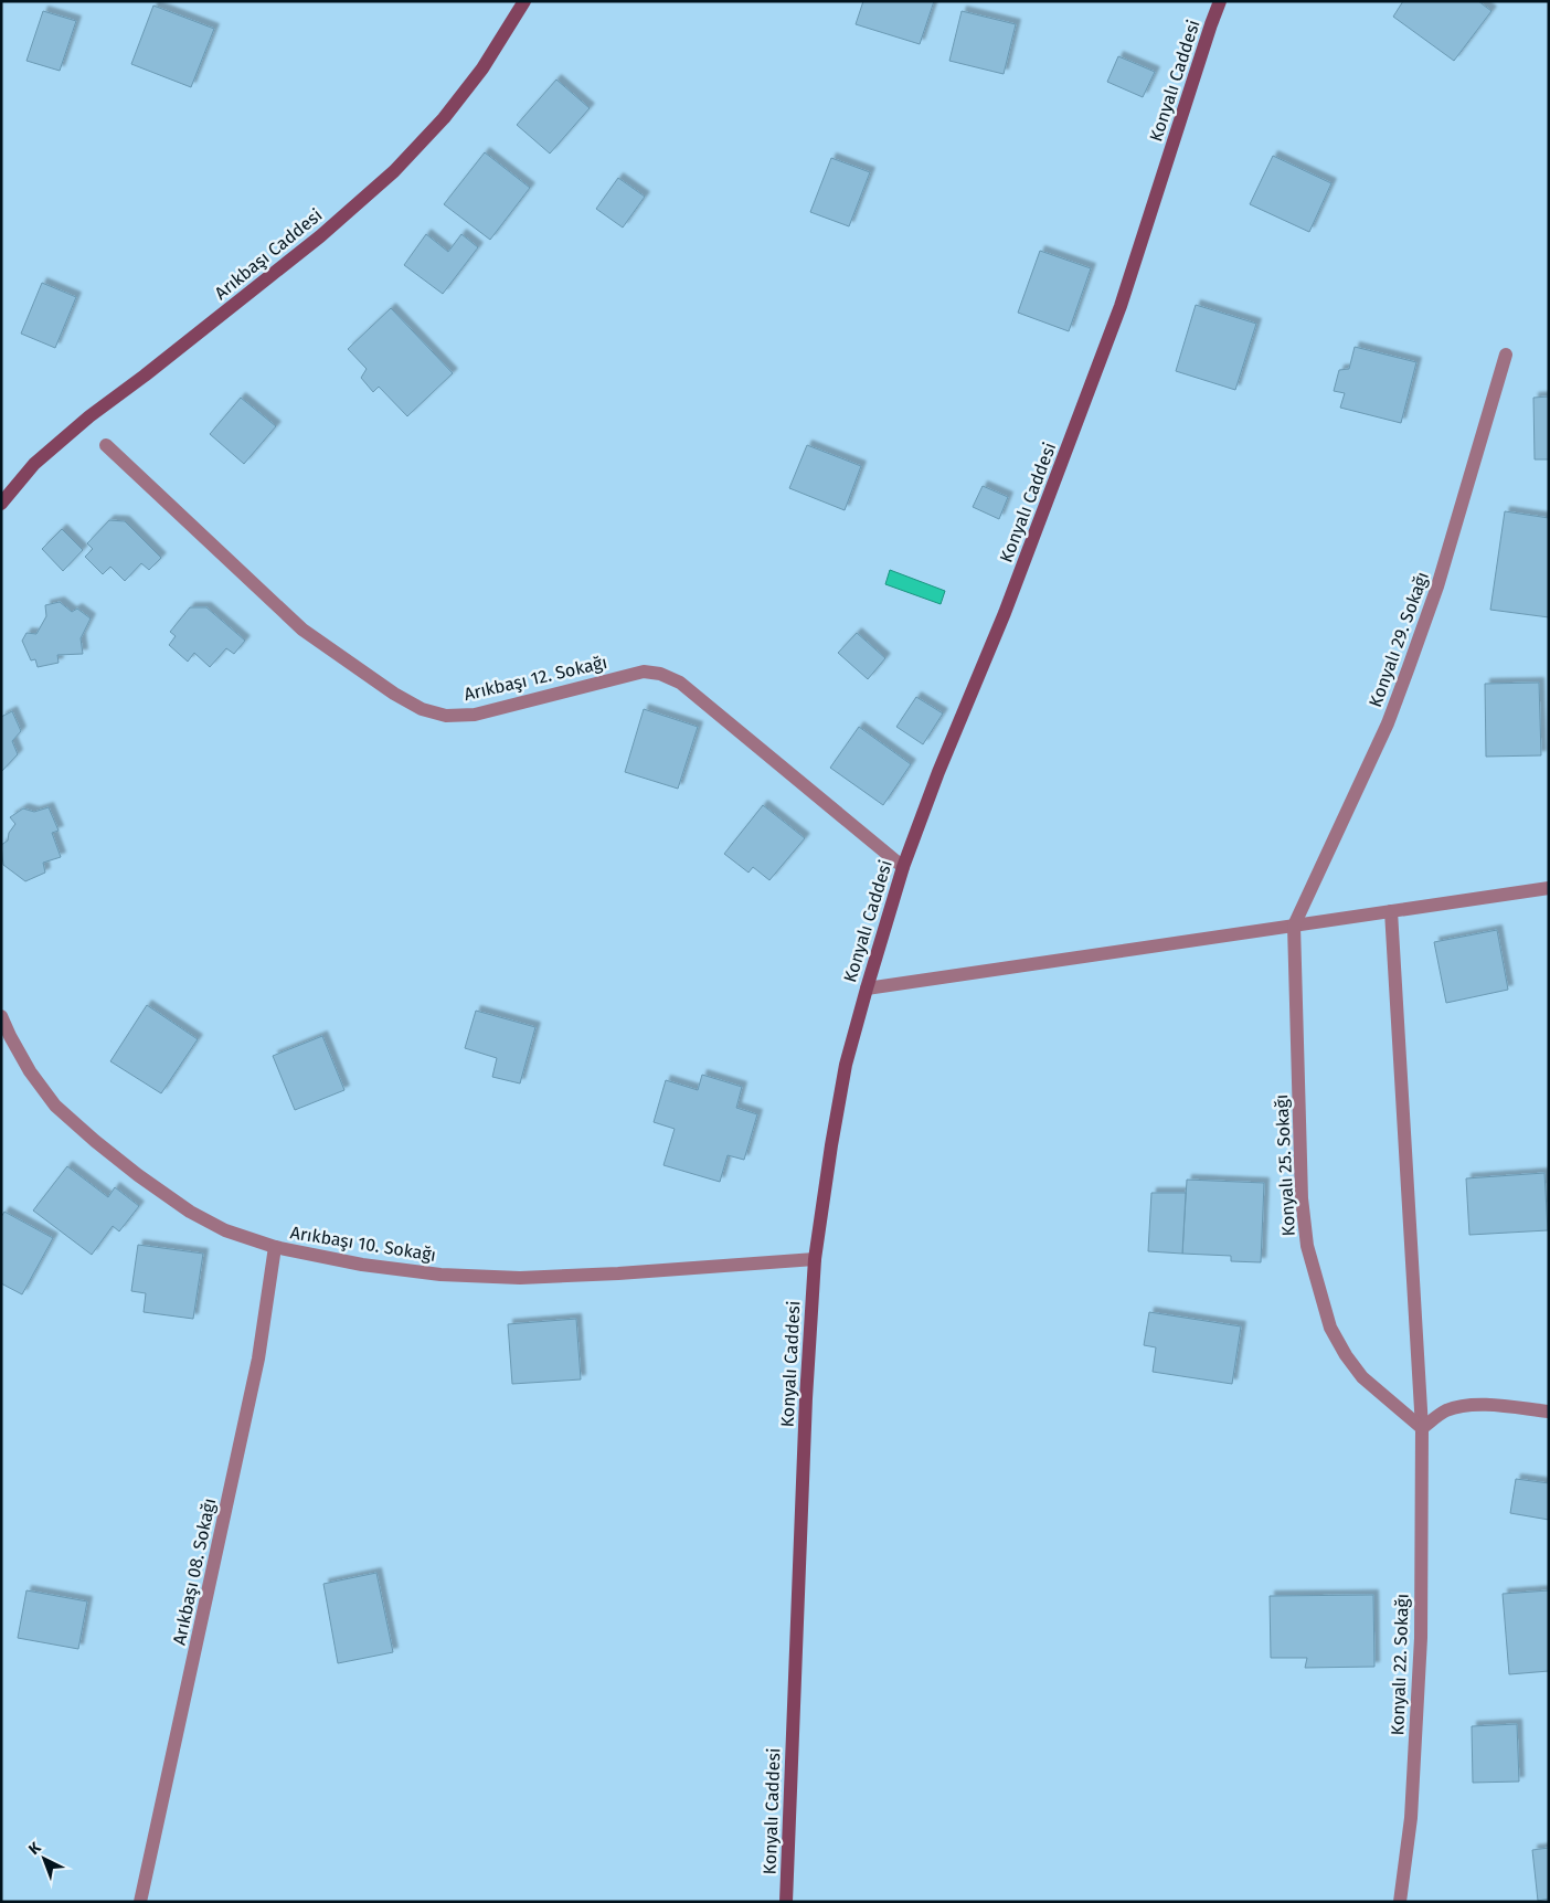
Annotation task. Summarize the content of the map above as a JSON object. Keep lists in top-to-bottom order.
{
  "streets": {
    "street": [
      "Konyalı Caddesi",
      "Arıkbaşı Caddesi",
      "Konyalı 29. Sokağı",
      "Arıkbaşı 12. Sokağı",
      "Konyalı 25. Sokağı",
      "Arıkbaşı 10. Sokağı",
      "Arıkbaşı 08. Sokağı",
      "Konyalı 22. Sokağı"
    ]
  },
  "crossings": [
    ["Konyalı Caddesi", "Arıkbaşı 12. Sokağı"],
    ["Konyalı Caddesi", "Arıkbaşı 10. Sokağı"],
    ["Konyalı 29. Sokağı", "Konyalı 25. Sokağı"],
    ["Konyalı 25. Sokağı", "Konyalı 22. Sokağı"],
    ["Arıkbaşı 10. Sokağı", "Arıkbaşı 08. Sokağı"]
  ],
  "north": "top left"
}
